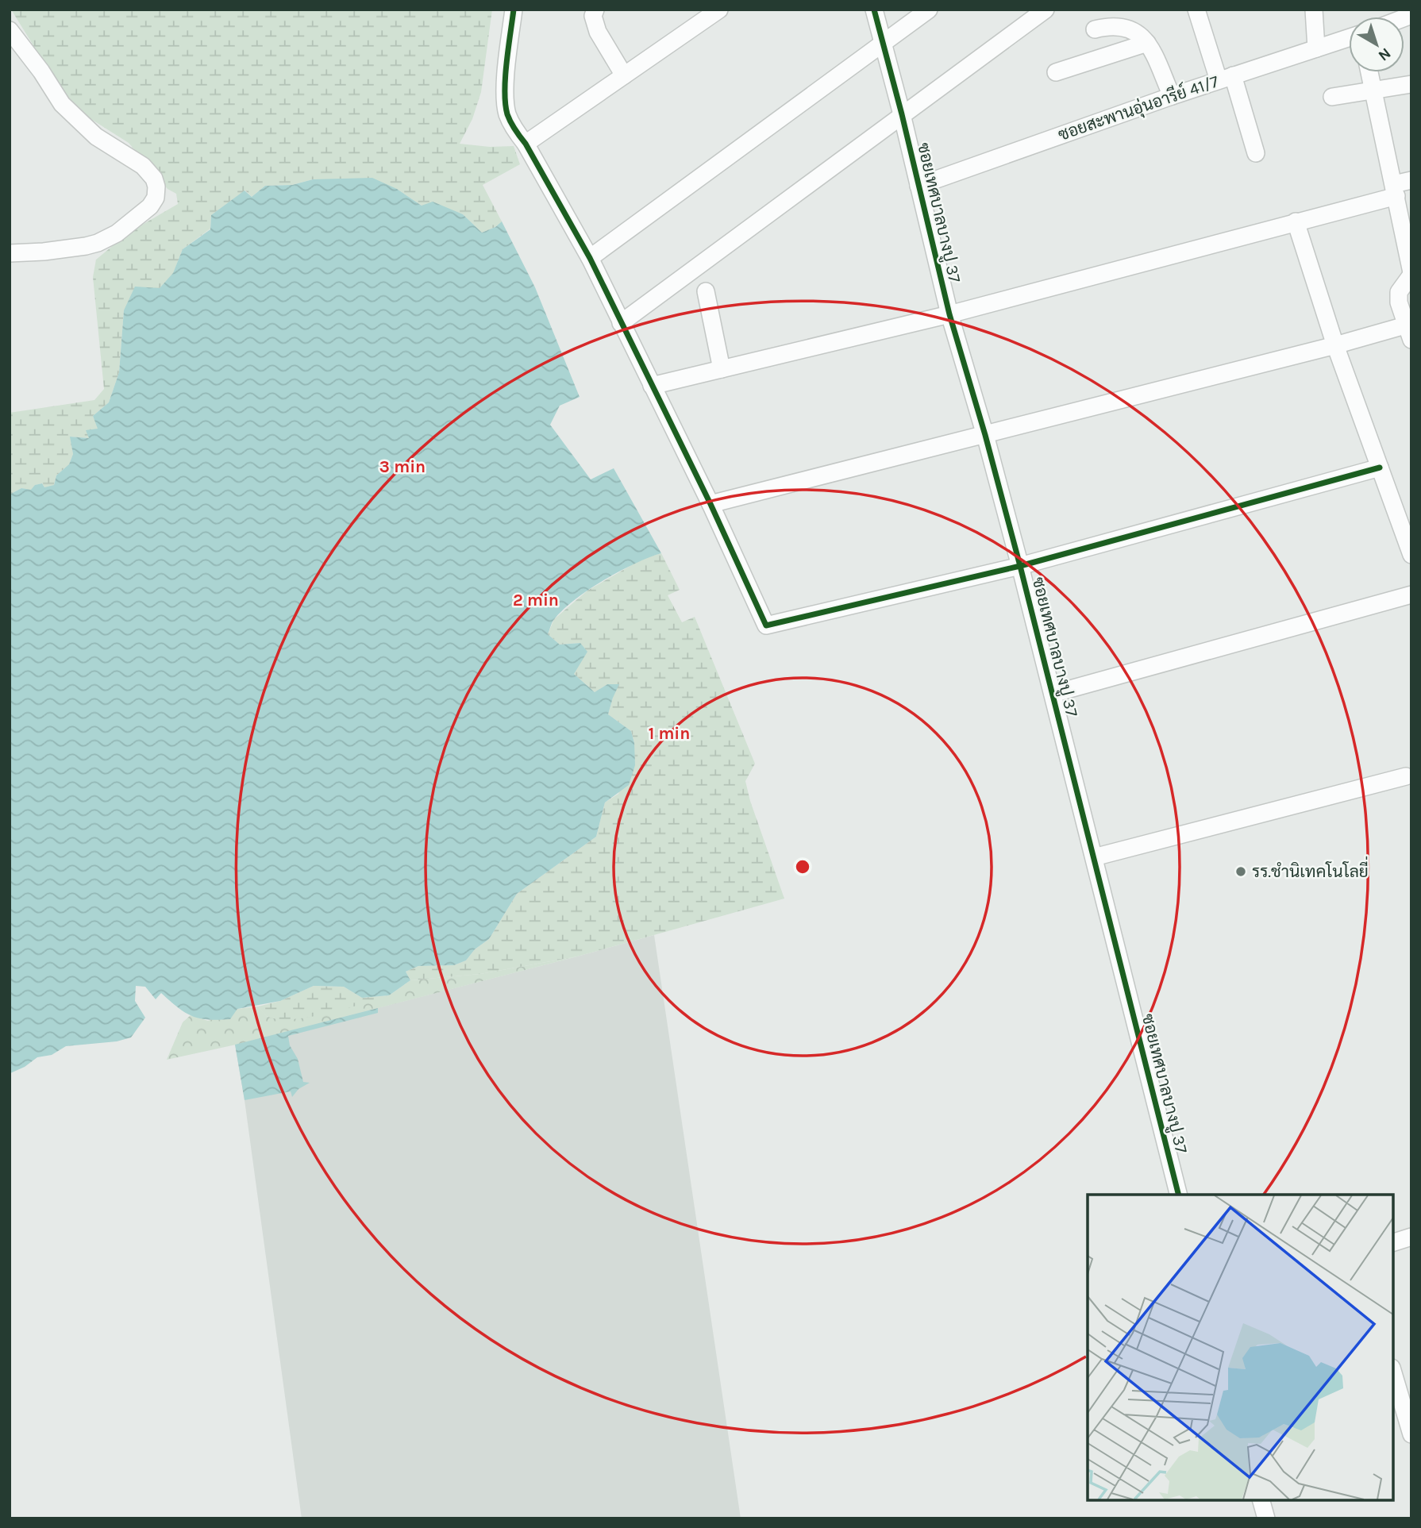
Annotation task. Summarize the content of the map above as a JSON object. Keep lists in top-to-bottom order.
{
  "streets": {
    "street": ["ซอยสะพานอุ่นอารีย์ 41/7", "ซอยเทศบาลบางปู 37"]
  },
  "crossings": [
    ["ซอยสะพานอุ่นอารีย์ 41/7", "ซอยเทศบาลบางปู 37"]
  ],
  "places": ["รร.ชำนิเทคโนโลยี่"],
  "north": "bottom right",
  "rings": ["3 min", "2 min", "1 min"]
}
